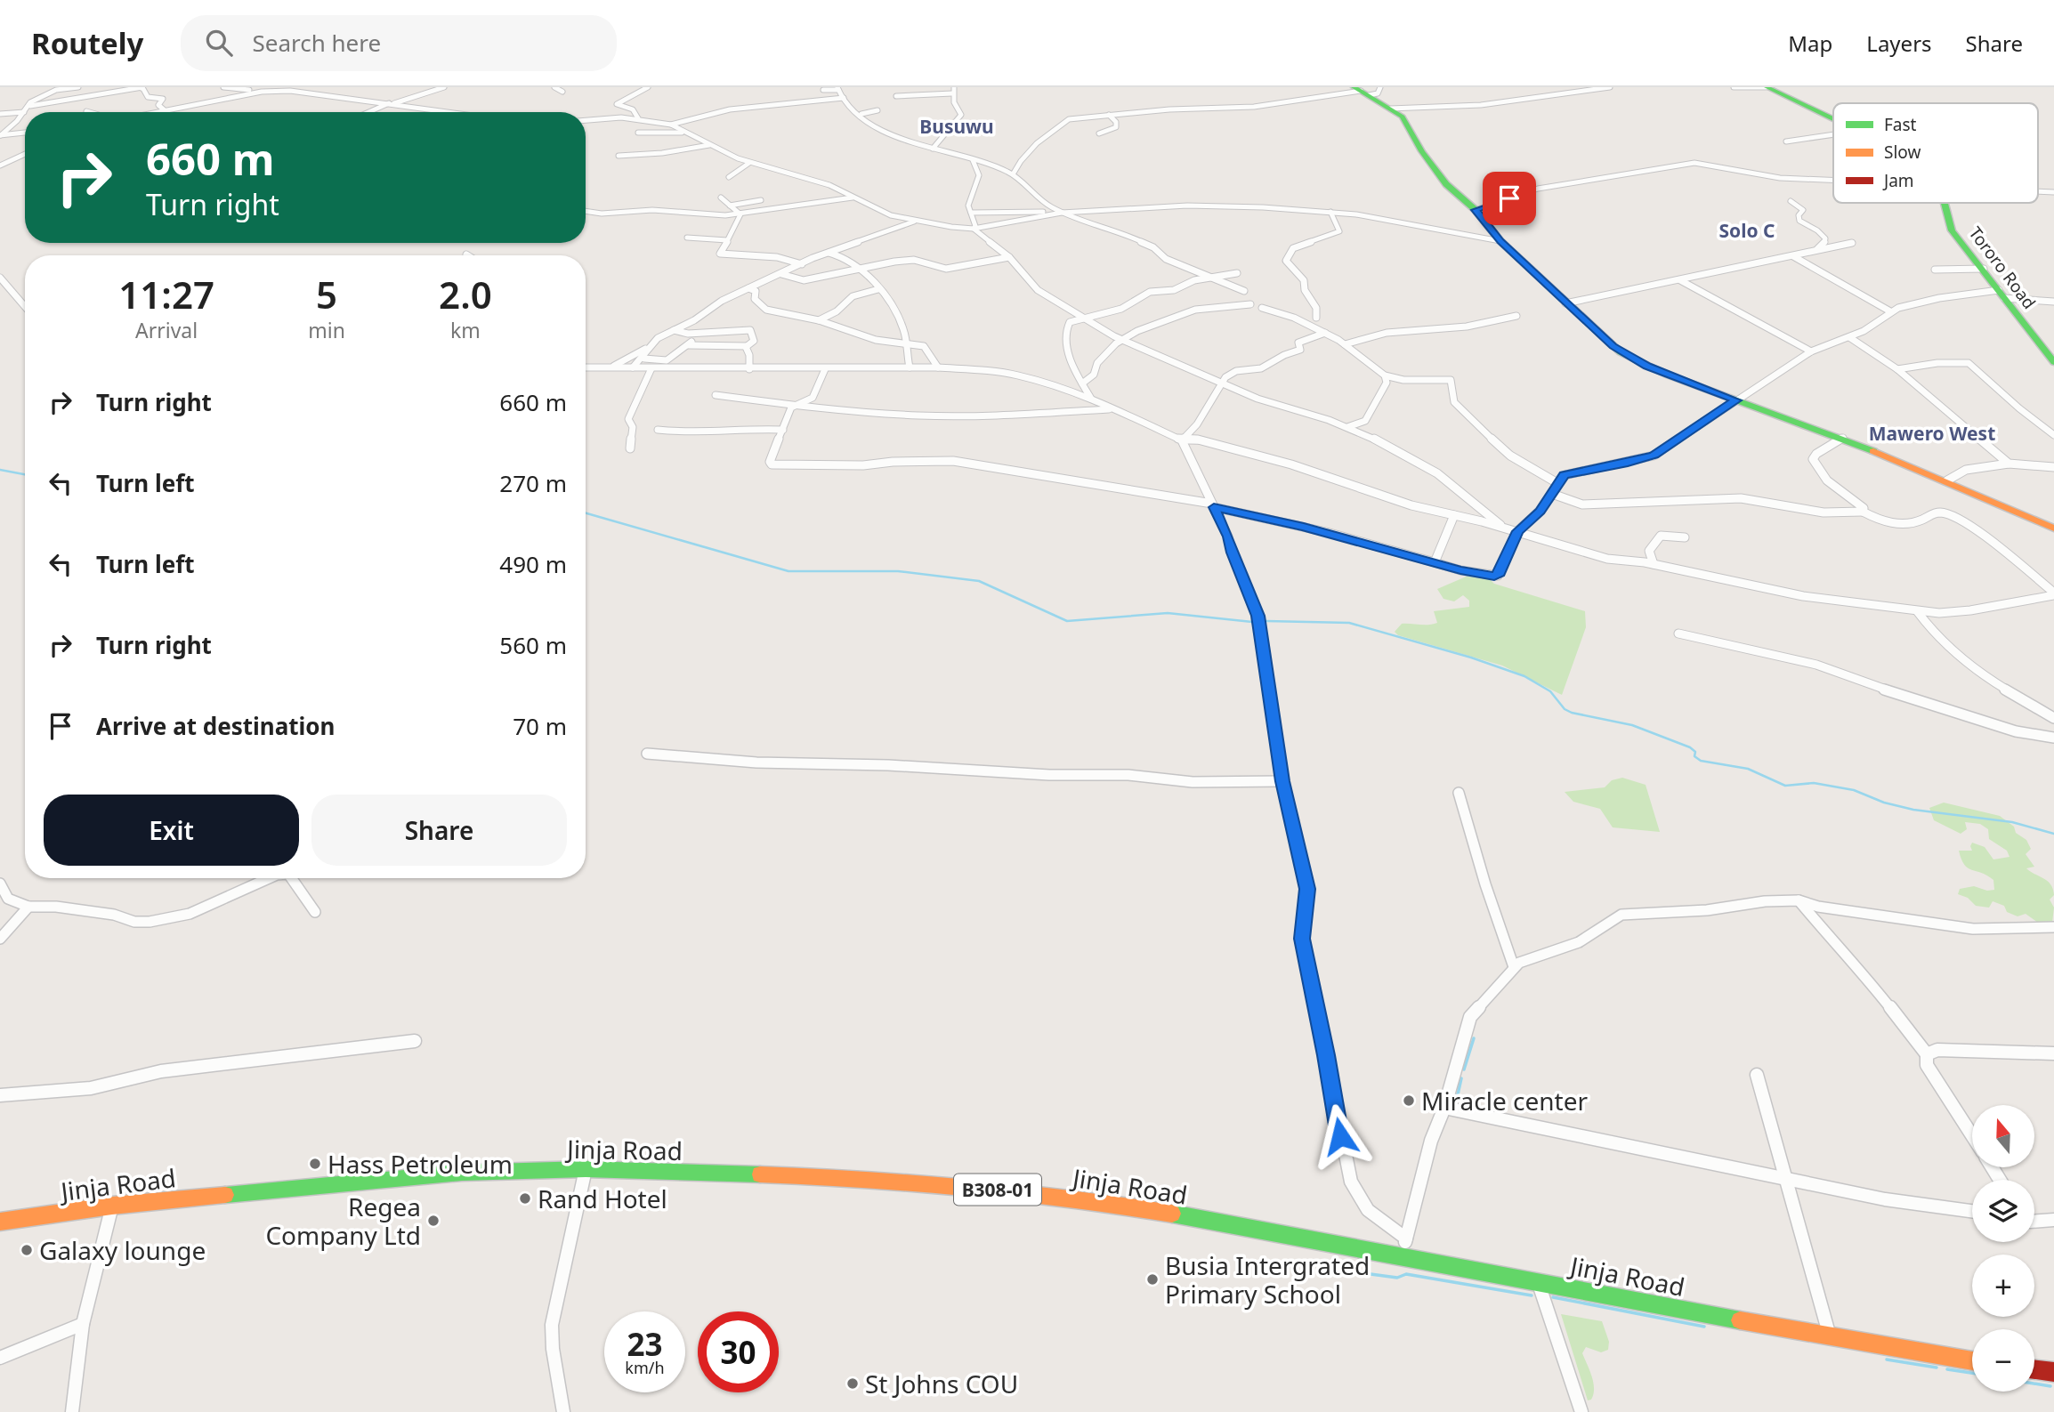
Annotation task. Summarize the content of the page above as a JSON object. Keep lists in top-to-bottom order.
{
  "streets": {
    "main road": ["Tororo Road", "Jinja Road", "B308-01"]
  },
  "districts": ["Busuwu", "Solo C", "Mawero West"],
  "places": [
    "Miracle center",
    "Hass Petroleum",
    "Rand Hotel",
    "Regea Company Ltd",
    "Galaxy lounge",
    "Busia Intergrated Primary School",
    "St Johns COU"
  ],
  "legend": ["Fast", "Slow", "Jam"],
  "north": "top",
  "page": {
    "header": "Routely",
    "search": "Search here",
    "nav": ["Map", "Layers", "Share"],
    "turn": ["660 m", "Turn right"],
    "eta": [
      "11:27",
      "Arrival",
      "5",
      "min",
      "2.0",
      "km"
    ],
    "list": [
      {
        "name": "Turn right",
        "value": "660 m"
      },
      {
        "name": "Turn left",
        "value": "270 m"
      },
      {
        "name": "Turn left",
        "value": "490 m"
      },
      {
        "name": "Turn right",
        "value": "560 m"
      },
      {
        "name": "Arrive at destination",
        "value": "70 m"
      }
    ],
    "buttons": ["Exit", "Share"],
    "map_buttons": ["+", "−"],
    "speed": "23 km/h",
    "limit": "30"
  }
}
